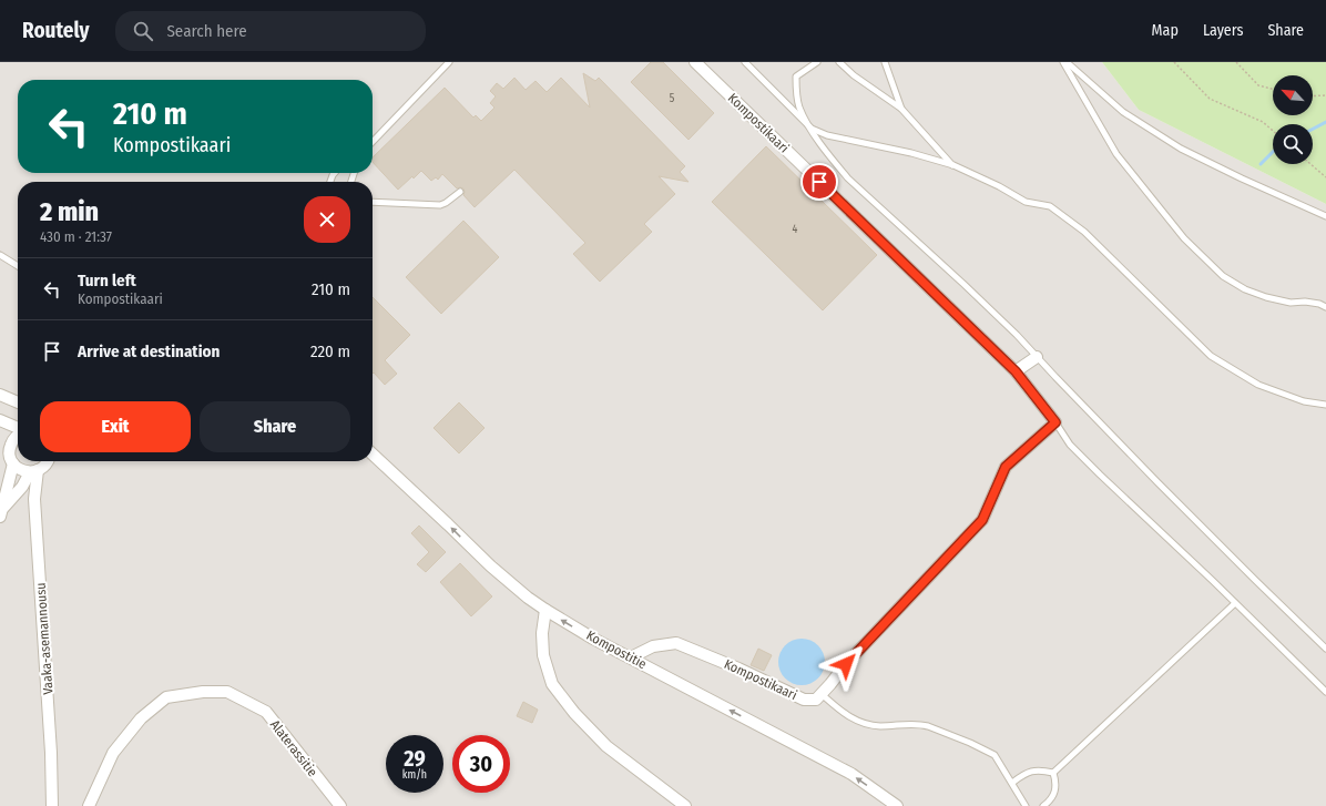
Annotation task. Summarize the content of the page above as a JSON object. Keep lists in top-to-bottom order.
{
  "streets": {
    "street": [
      "Kompostikaari",
      "Vaaka-asemannousu",
      "Kompostitie",
      "Alaterassitie"
    ]
  },
  "crossings": [
    ["Kompostikaari", "Kompostitie"]
  ],
  "one_way": ["Kompostitie"],
  "house_numbers": ["5", "4"],
  "north": "top left",
  "page": {
    "header": "Routely",
    "search": "Search here",
    "nav": ["Map", "Layers", "Share"],
    "turn": ["210 m", "Kompostikaari"],
    "heading": ["2 min", "430 m · 21:37"],
    "list": [
      {
        "name": "Turn left",
        "note": "Kompostikaari",
        "value": "210 m"
      },
      {
        "name": "Arrive at destination",
        "value": "220 m"
      }
    ],
    "buttons": ["Exit", "Share"],
    "speed": "29 km/h",
    "limit": "30"
  }
}
